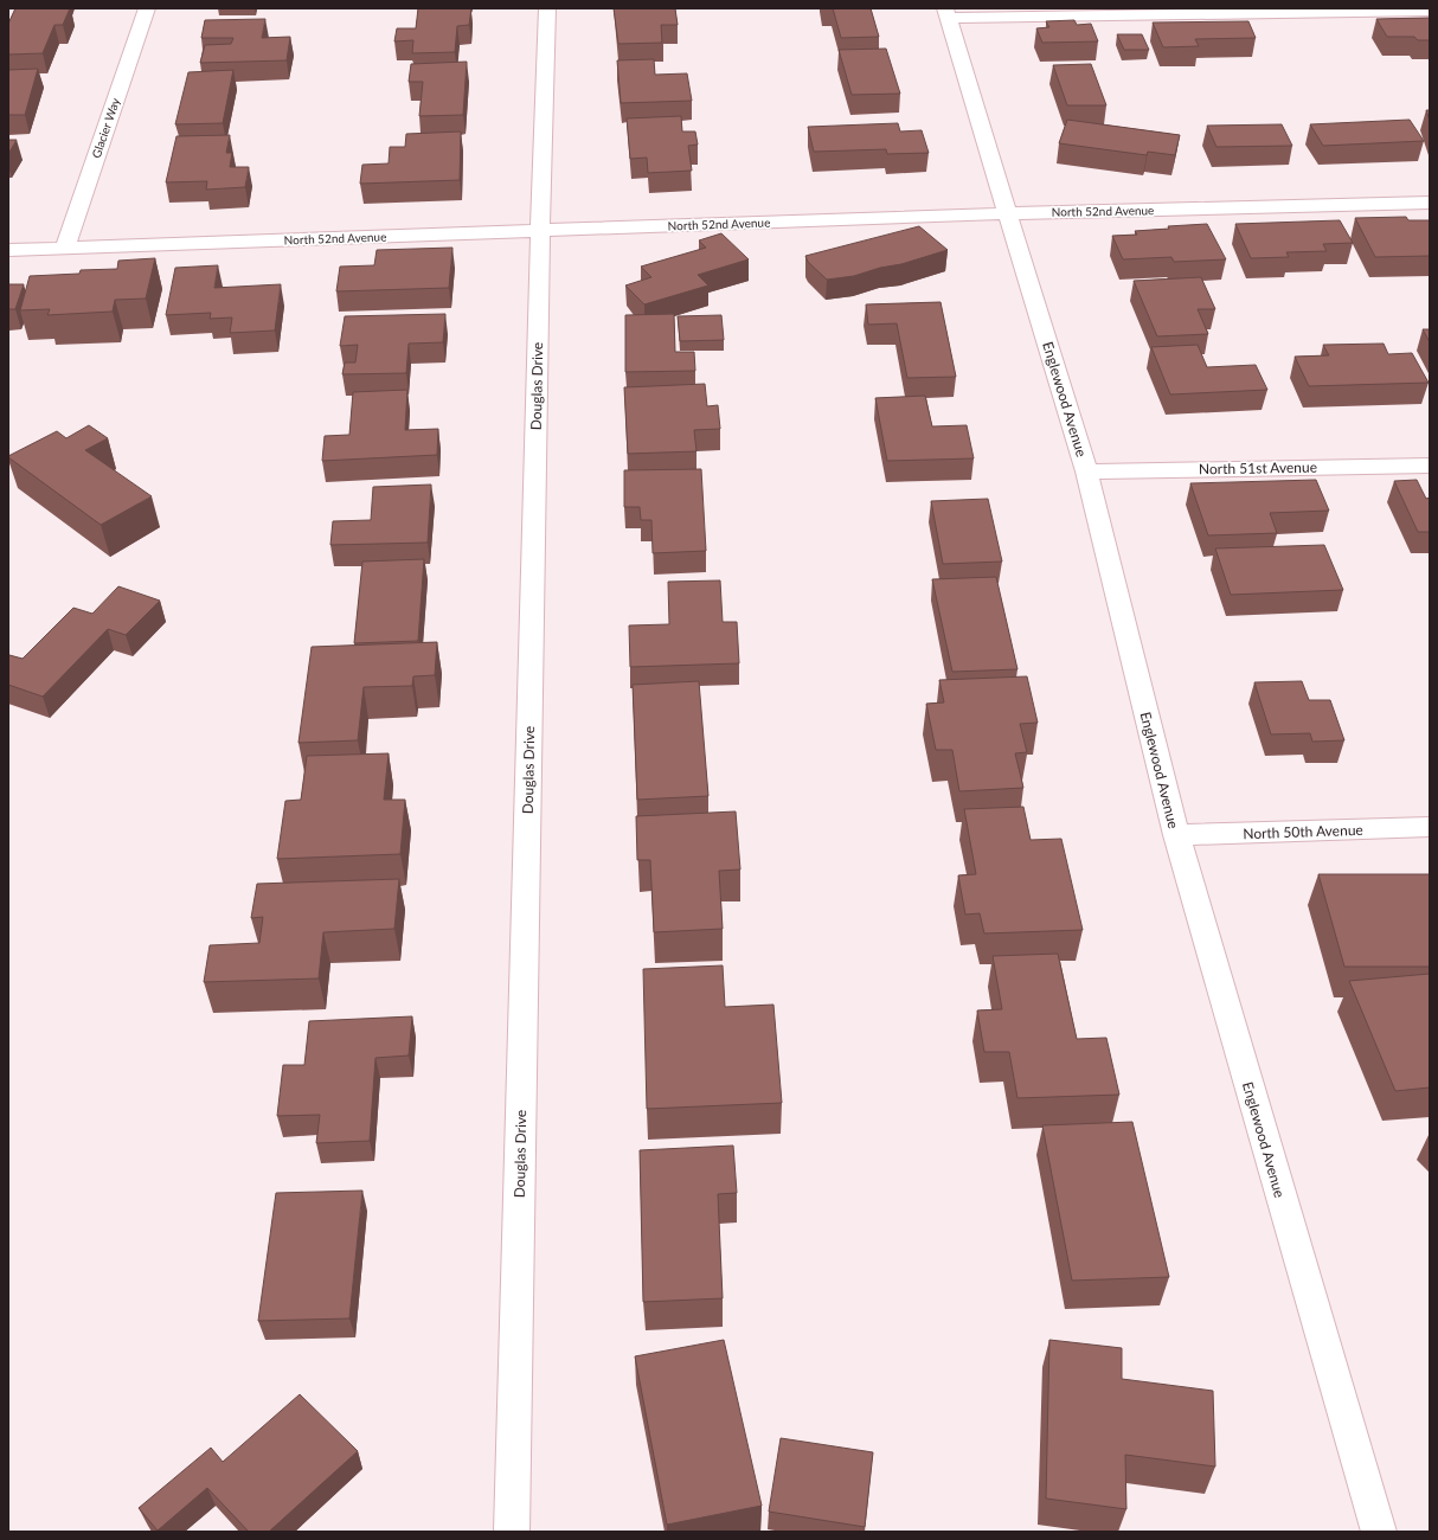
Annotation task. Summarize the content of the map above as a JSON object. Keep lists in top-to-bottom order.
{
  "streets": {
    "street": [
      "Glacier Way",
      "North 52nd Avenue",
      "Douglas Drive",
      "Englewood Avenue",
      "North 51st Avenue",
      "North 50th Avenue"
    ]
  },
  "crossings": [
    ["Glacier Way", "North 52nd Avenue"],
    ["North 52nd Avenue", "Douglas Drive"],
    ["North 52nd Avenue", "Englewood Avenue"],
    ["Englewood Avenue", "North 51st Avenue"],
    ["Englewood Avenue", "North 50th Avenue"]
  ]
}
